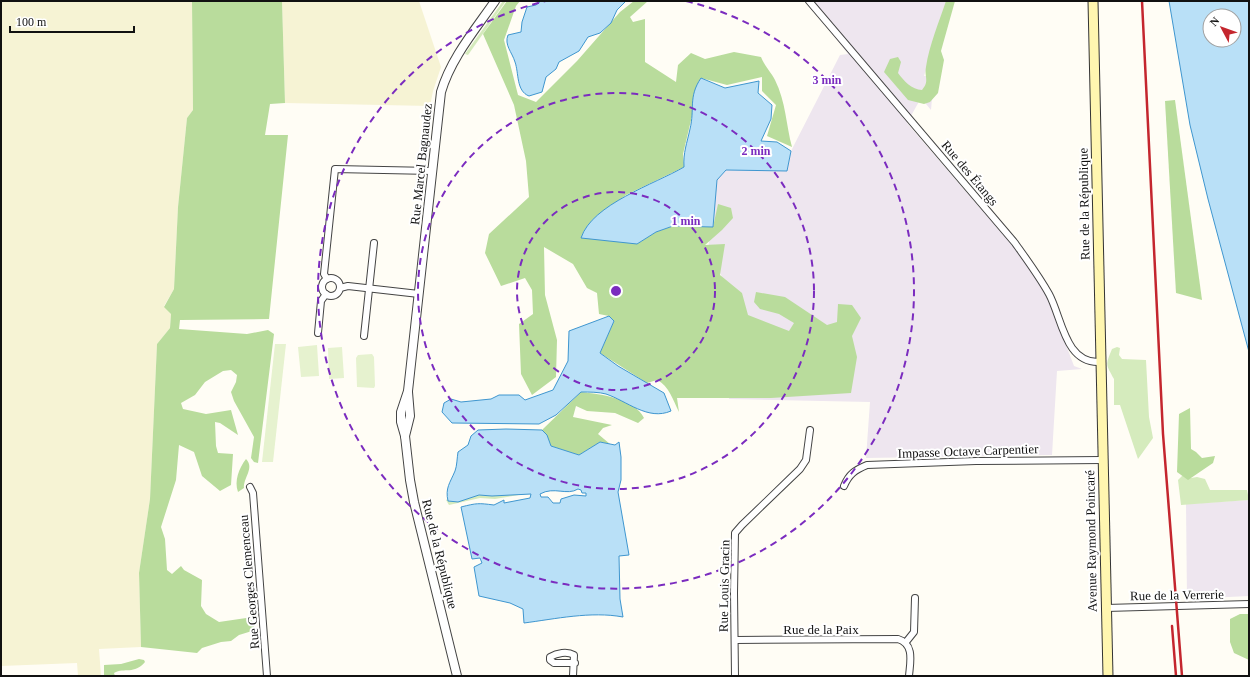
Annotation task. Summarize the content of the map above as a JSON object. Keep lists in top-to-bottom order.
{
  "streets": {
    "main road": ["Rue de la République", "Avenue Raymond Poincaré"],
    "street": [
      "Rue Marcel Bagnaudez",
      "Rue des Étangs",
      "Impasse Octave Carpentier",
      "Rue Georges Clemenceau",
      "Rue Louis Gracin",
      "Rue de la Verrerie",
      "Rue de la Paix"
    ]
  },
  "crossings": [
    ["Rue Marcel Bagnaudez", "Rue de la République"],
    ["Rue des Étangs", "Rue de la République"],
    ["Rue de la République", "Avenue Raymond Poincaré"],
    ["Impasse Octave Carpentier", "Avenue Raymond Poincaré"],
    ["Avenue Raymond Poincaré", "Rue de la Verrerie"],
    ["Rue Louis Gracin", "Rue de la Paix"]
  ],
  "scale_bar": "100 m",
  "north": "top left",
  "rings": ["3 min", "2 min", "1 min"]
}
